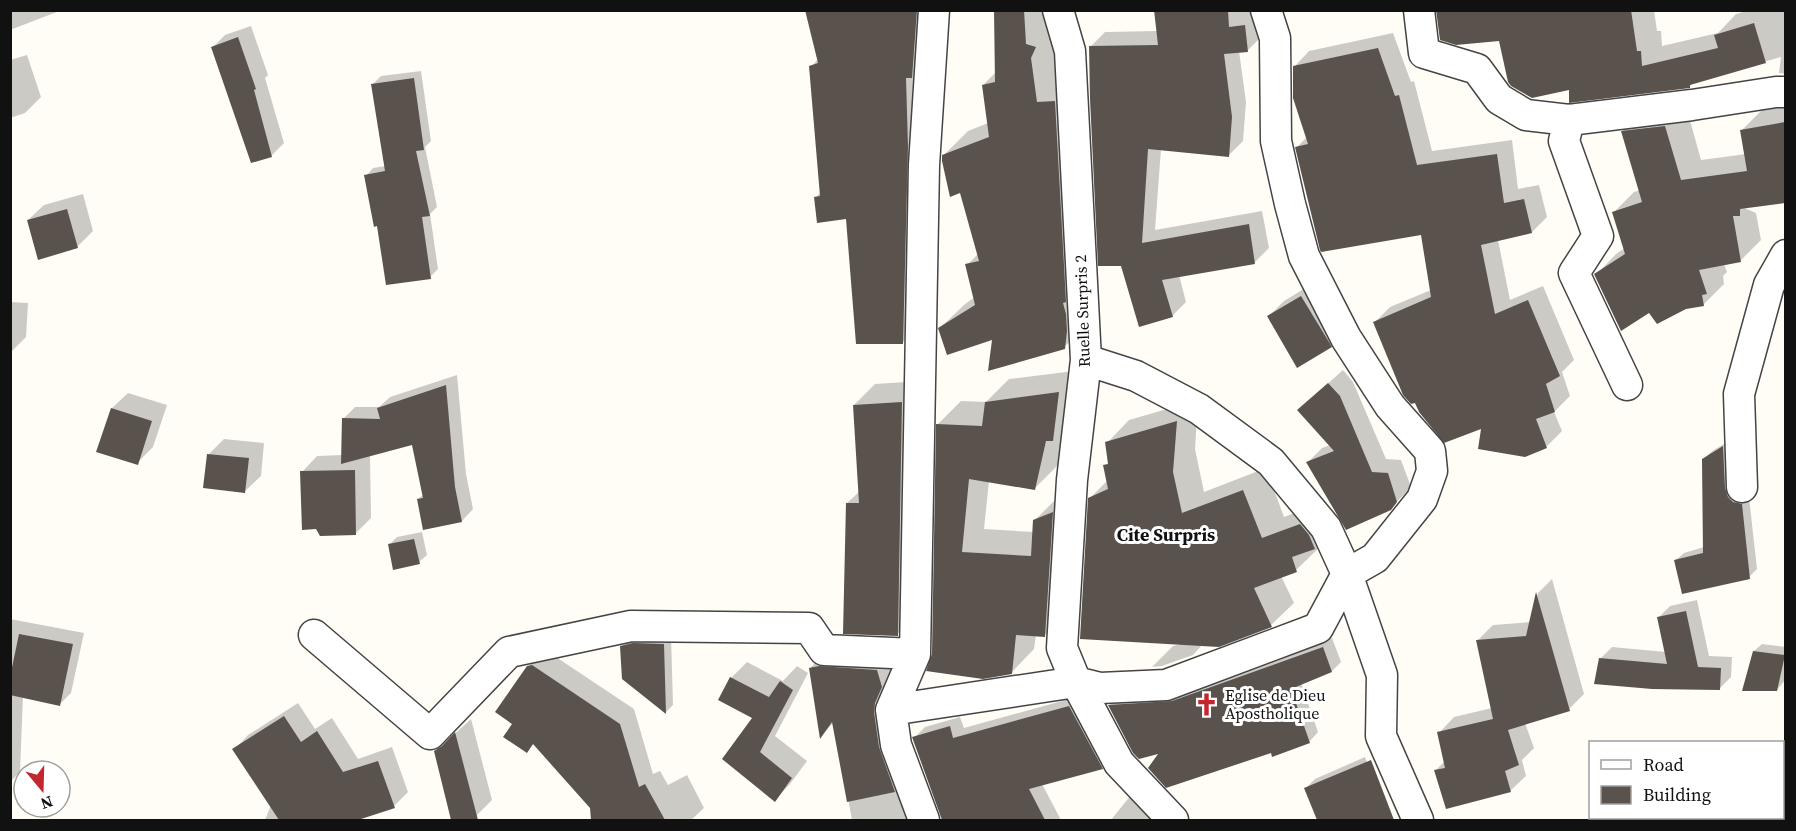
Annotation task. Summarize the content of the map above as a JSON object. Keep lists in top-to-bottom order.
{
  "streets": {
    "street": ["Ruelle Surpris 2"]
  },
  "districts": ["Cite Surpris"],
  "places": {
    "church": ["Eglise de Dieu Apostholique"]
  },
  "legend": ["Road", "Building"],
  "north": "bottom"
}
